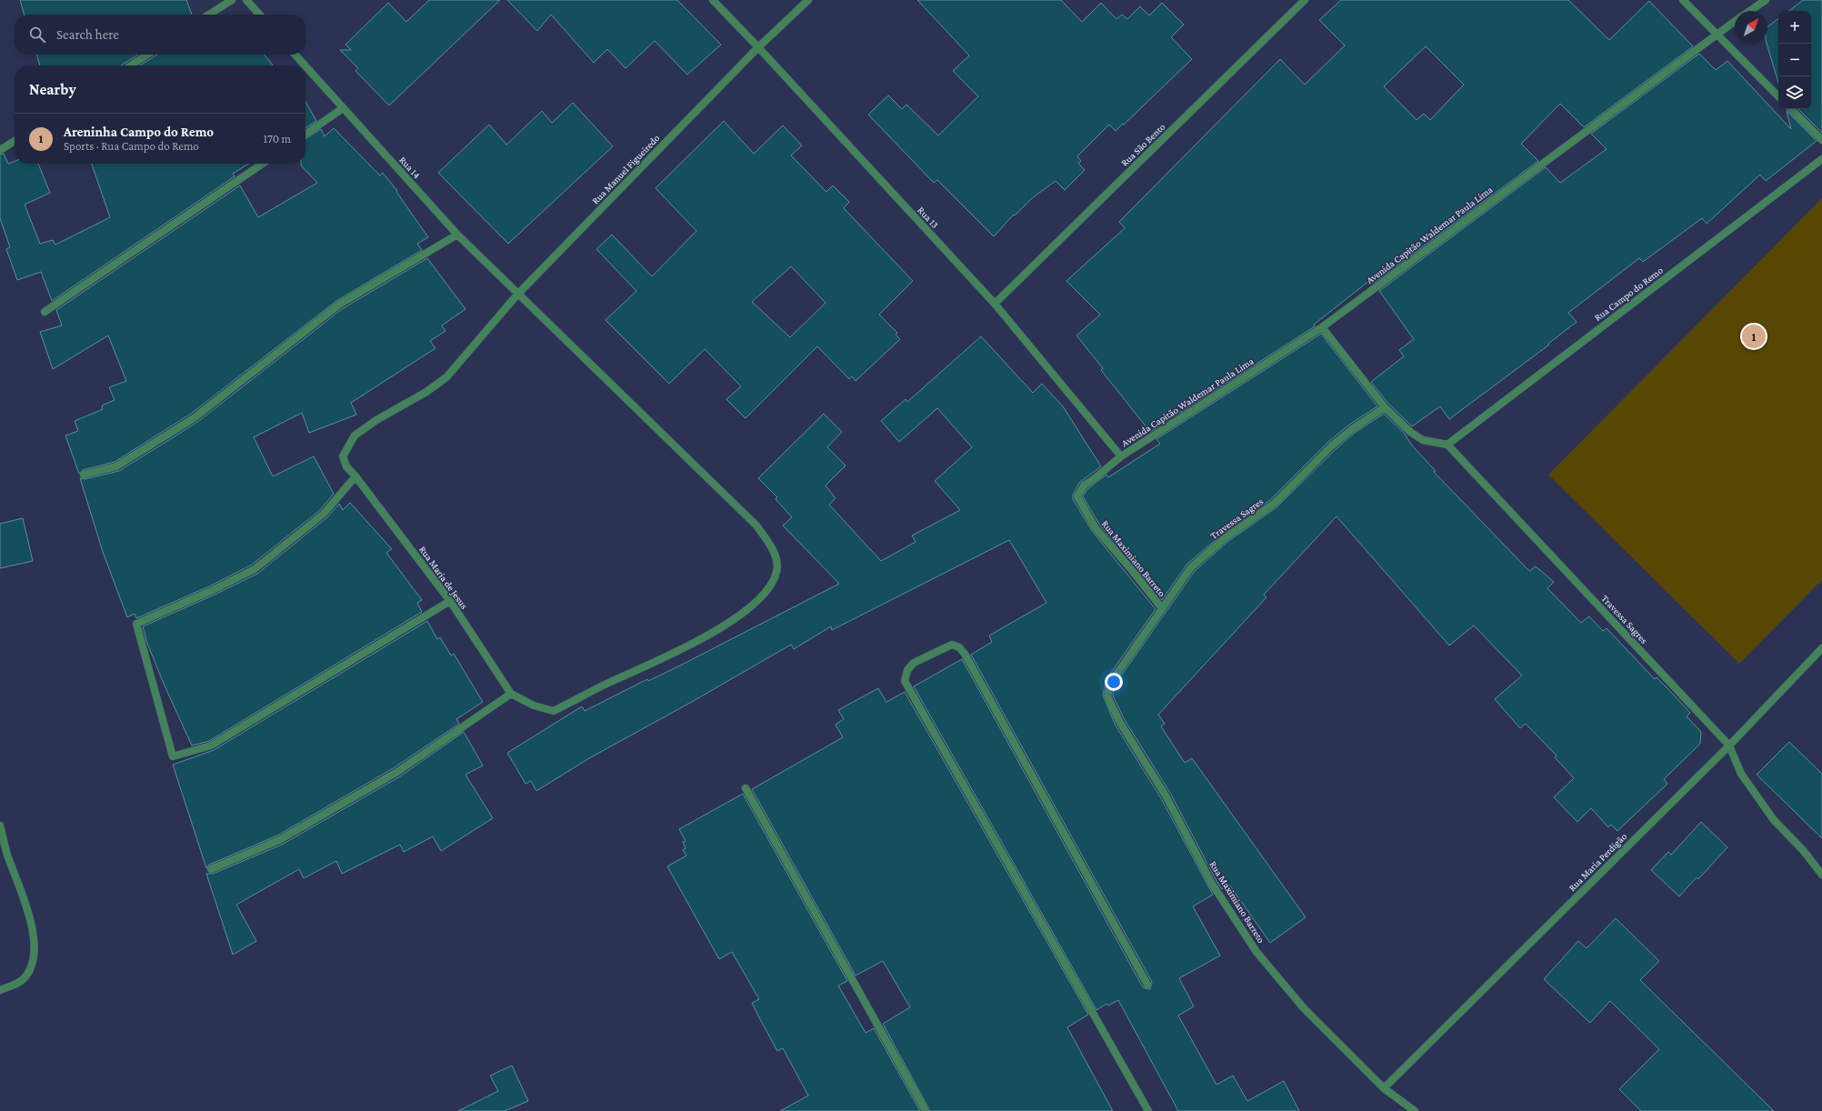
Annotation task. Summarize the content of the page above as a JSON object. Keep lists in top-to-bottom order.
{
  "streets": {
    "street": [
      "Rua São Bento",
      "Rua 14",
      "Rua Manuel Figueiredo",
      "Rua 13",
      "Avenida Capitão Waldemar Paula Lima",
      "Rua Campo do Remo",
      "Travessa Sagres",
      "Rua Maximiano Barreto",
      "Rua Maria de Jesus",
      "Rua Maria Perdigão"
    ]
  },
  "crossings": [
    ["Rua São Bento", "Rua 13"],
    ["Rua 14", "Rua Manuel Figueiredo"],
    ["Rua 14", "Rua Maria de Jesus"],
    ["Rua Manuel Figueiredo", "Rua 13"],
    ["Rua Manuel Figueiredo", "Rua Maria de Jesus"],
    ["Rua 13", "Avenida Capitão Waldemar Paula Lima"],
    ["Rua 13", "Rua Maximiano Barreto"],
    ["Avenida Capitão Waldemar Paula Lima", "Rua Maximiano Barreto"],
    ["Rua Campo do Remo", "Travessa Sagres"],
    ["Travessa Sagres", "Rua Maximiano Barreto"],
    ["Travessa Sagres", "Rua Maria Perdigão"],
    ["Rua Maximiano Barreto", "Rua Maria Perdigão"]
  ],
  "north": "top right",
  "page": {
    "map_buttons": ["+", "−"],
    "search": "Search here",
    "heading": "Nearby",
    "list": [
      {
        "mark": "1",
        "name": "Areninha Campo do Remo",
        "note": "Sports · Rua Campo do Remo",
        "value": "170 m"
      }
    ],
    "pins": "1"
  }
}
